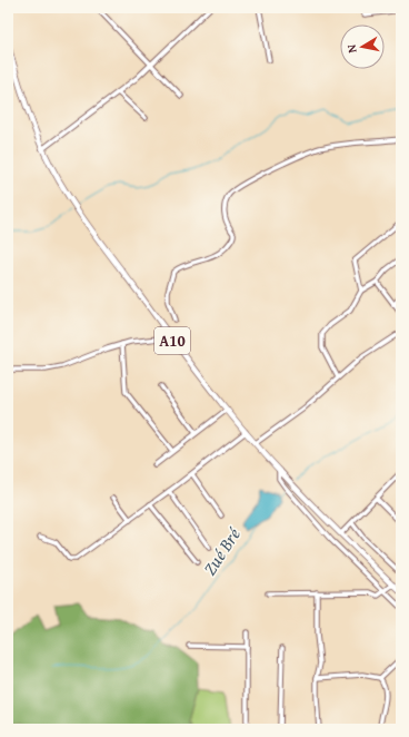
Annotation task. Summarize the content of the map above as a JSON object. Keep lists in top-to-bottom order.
{
  "streets": {
    "main road": ["A10"]
  },
  "water": ["Zué Bré"],
  "north": "left"
}
